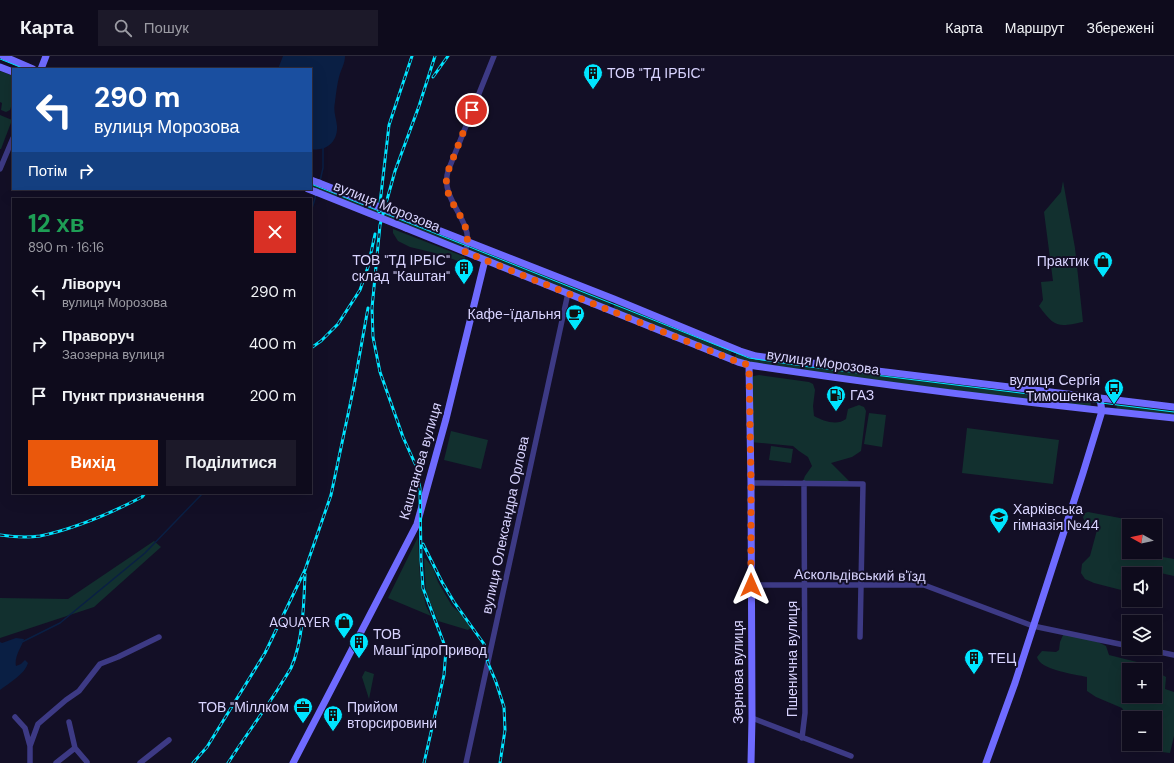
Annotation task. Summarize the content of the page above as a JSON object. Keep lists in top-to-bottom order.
{
  "streets": {
    "main road": ["вулиця Морозова", "Каштанова вулиця", "Зернова вулиця"],
    "street": ["вулиця Олександра Орлова", "Аскольдівський в'їзд", "Пшенична вулиця"]
  },
  "crossings": [
    ["вулиця Морозова", "Каштанова вулиця"],
    ["вулиця Морозова", "вулиця Олександра Орлова"],
    ["вулиця Морозова", "Зернова вулиця"],
    ["Аскольдівський в'їзд", "Пшенична вулиця"],
    ["Аскольдівський в'їзд", "Зернова вулиця"]
  ],
  "places": {
    "building": [
      "ТОВ \"ТД ІРБІС\"",
      "ТОВ \"ТД ІРБІС\" склад \"Каштан\"",
      "ТОВ МашГідроПривод",
      "ТЕЦ",
      "Прийом вторсировини"
    ],
    "shop": ["Практик", "AQUAYER"],
    "cafe": ["Кафе-їдальня"],
    "bus stop": ["вулиця Сергія Тимошенка"],
    "fuel station": ["ГАЗ"],
    "school or university": ["Харківська гімназія №44"],
    "office": ["ТОВ \"Міллком"]
  },
  "north": "left",
  "page": {
    "header": "Карта",
    "search": "Пошук",
    "nav": ["Карта", "Маршрут", "Збережені"],
    "turn": ["290 m", "вулиця Морозова"],
    "then": "Потім",
    "heading": ["12 хв", "890 m · 16:16"],
    "list": [
      {
        "name": "Ліворуч",
        "note": "вулиця Морозова",
        "value": "290 m"
      },
      {
        "name": "Праворуч",
        "note": "Заозерна вулиця",
        "value": "400 m"
      },
      {
        "name": "Пункт призначення",
        "value": "200 m"
      }
    ],
    "buttons": ["Вихід", "Поділитися"],
    "map_buttons": ["+", "−"]
  }
}
